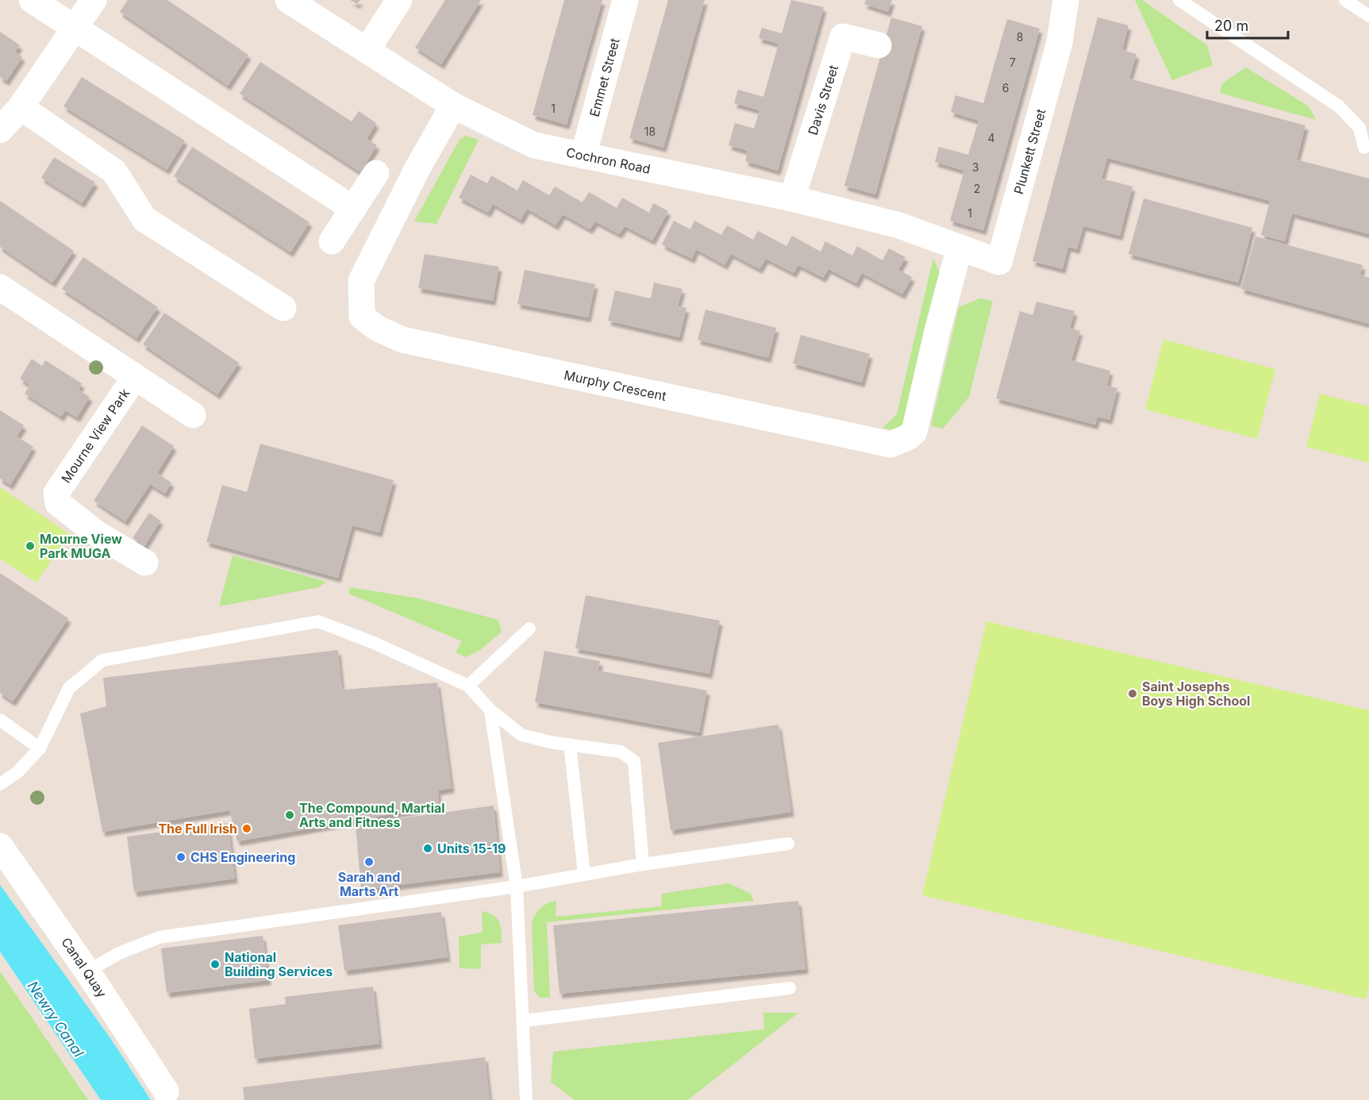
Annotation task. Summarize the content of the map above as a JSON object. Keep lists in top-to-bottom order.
{
  "streets": {
    "street": [
      "Emmet Street",
      "Davis Street",
      "Plunkett Street",
      "Cochron Road",
      "Murphy Crescent",
      "Mourne View Park",
      "Canal Quay"
    ]
  },
  "crossings": [
    ["Emmet Street", "Cochron Road"],
    ["Davis Street", "Cochron Road"],
    ["Plunkett Street", "Cochron Road"],
    ["Plunkett Street", "Murphy Crescent"],
    ["Cochron Road", "Murphy Crescent"]
  ],
  "water": ["Newry Canal"],
  "places": [
    "Mourne View Park MUGA",
    "Saint Josephs Boys High School",
    "The Compound, Martial Arts and Fitness",
    "The Full Irish",
    "Units 15-19",
    "CHS Engineering",
    "Sarah and Marts Art",
    "National Building Services"
  ],
  "house_numbers": [
    "8",
    "7",
    "6",
    "1",
    "18",
    "4",
    "3",
    "2",
    "1"
  ],
  "scale_bar": "20 m"
}
